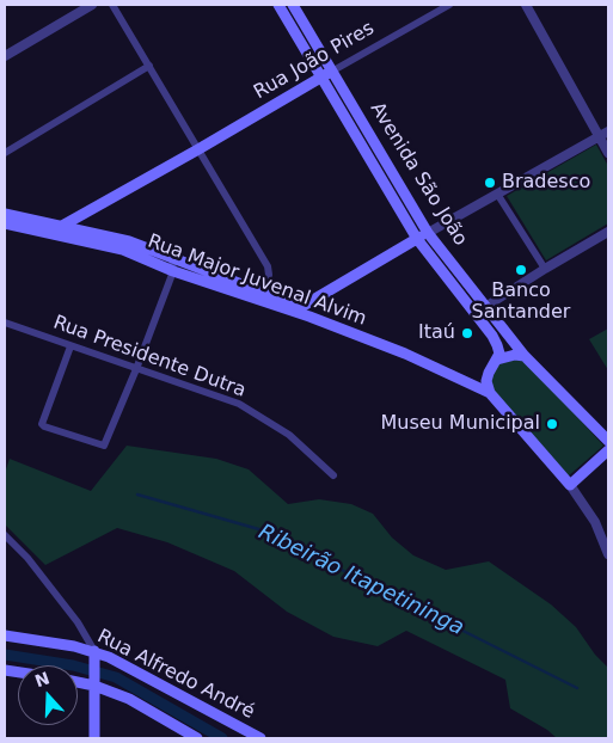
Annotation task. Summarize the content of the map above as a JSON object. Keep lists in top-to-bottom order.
{
  "streets": {
    "main road": [
      "Rua João Pires",
      "Avenida São João",
      "Rua Major Juvenal Alvim",
      "Rua Alfredo André"
    ],
    "street": ["Rua Presidente Dutra"]
  },
  "crossings": [
    ["Rua João Pires", "Avenida São João"],
    ["Rua João Pires", "Rua Major Juvenal Alvim"]
  ],
  "water": ["Ribeirão Itapetininga"],
  "places": [
    "Bradesco",
    "Banco Santander",
    "Itaú",
    "Museu Municipal"
  ],
  "north": "top"
}
